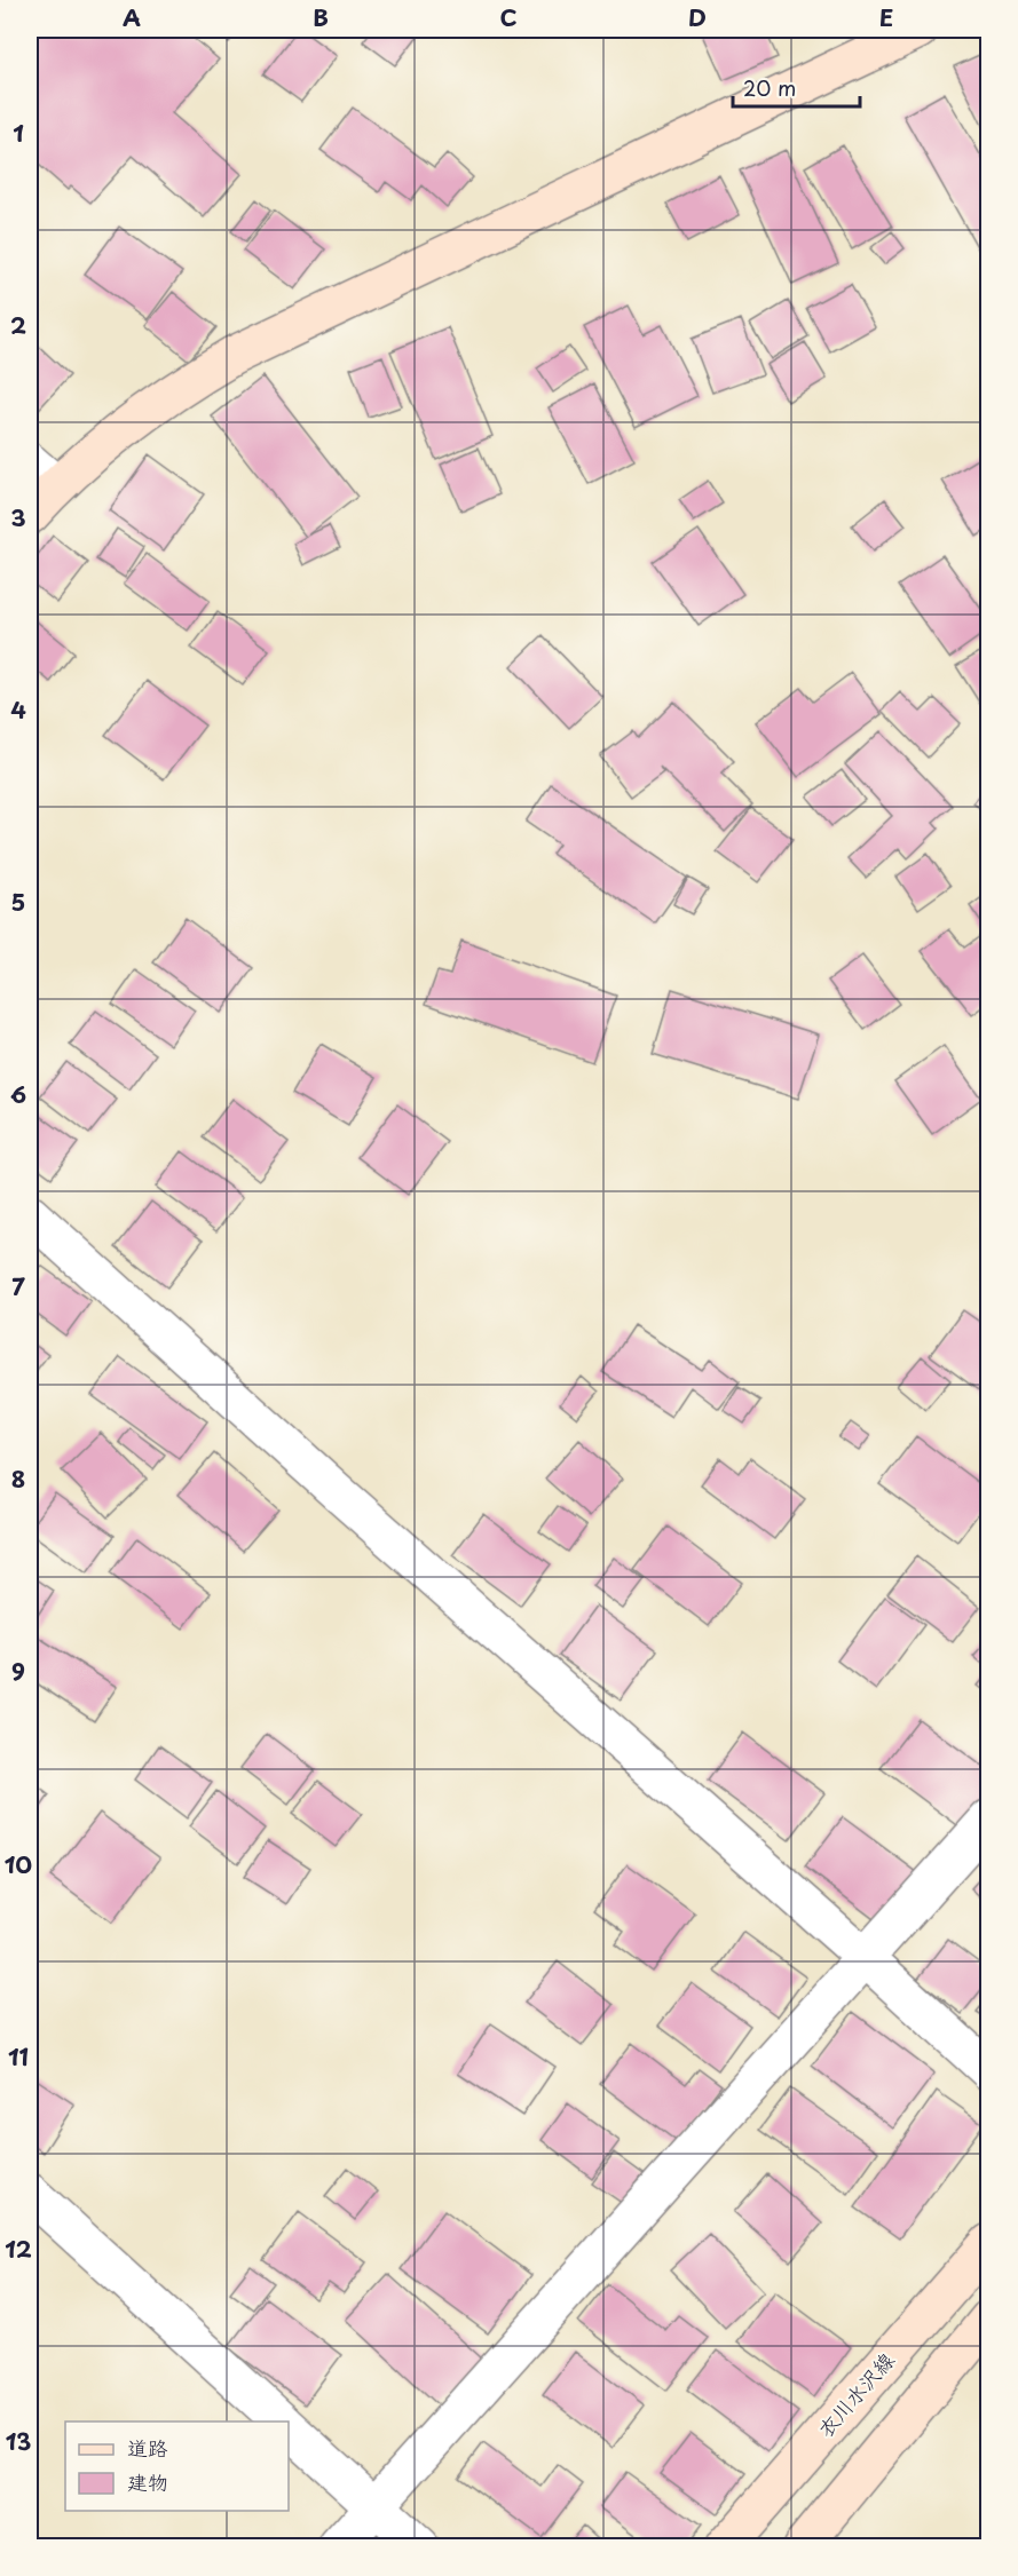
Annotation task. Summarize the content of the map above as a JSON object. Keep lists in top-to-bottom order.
{
  "streets": {
    "street": ["衣川水沢線"]
  },
  "legend": ["道路", "建物"],
  "scale_bar": "20 m",
  "grid": {
    "columns": [
      "A",
      "B",
      "C",
      "D",
      "E"
    ],
    "rows": [
      "1",
      "2",
      "3",
      "4",
      "5",
      "6",
      "7",
      "8",
      "9",
      "10",
      "11",
      "12",
      "13"
    ]
  }
}
